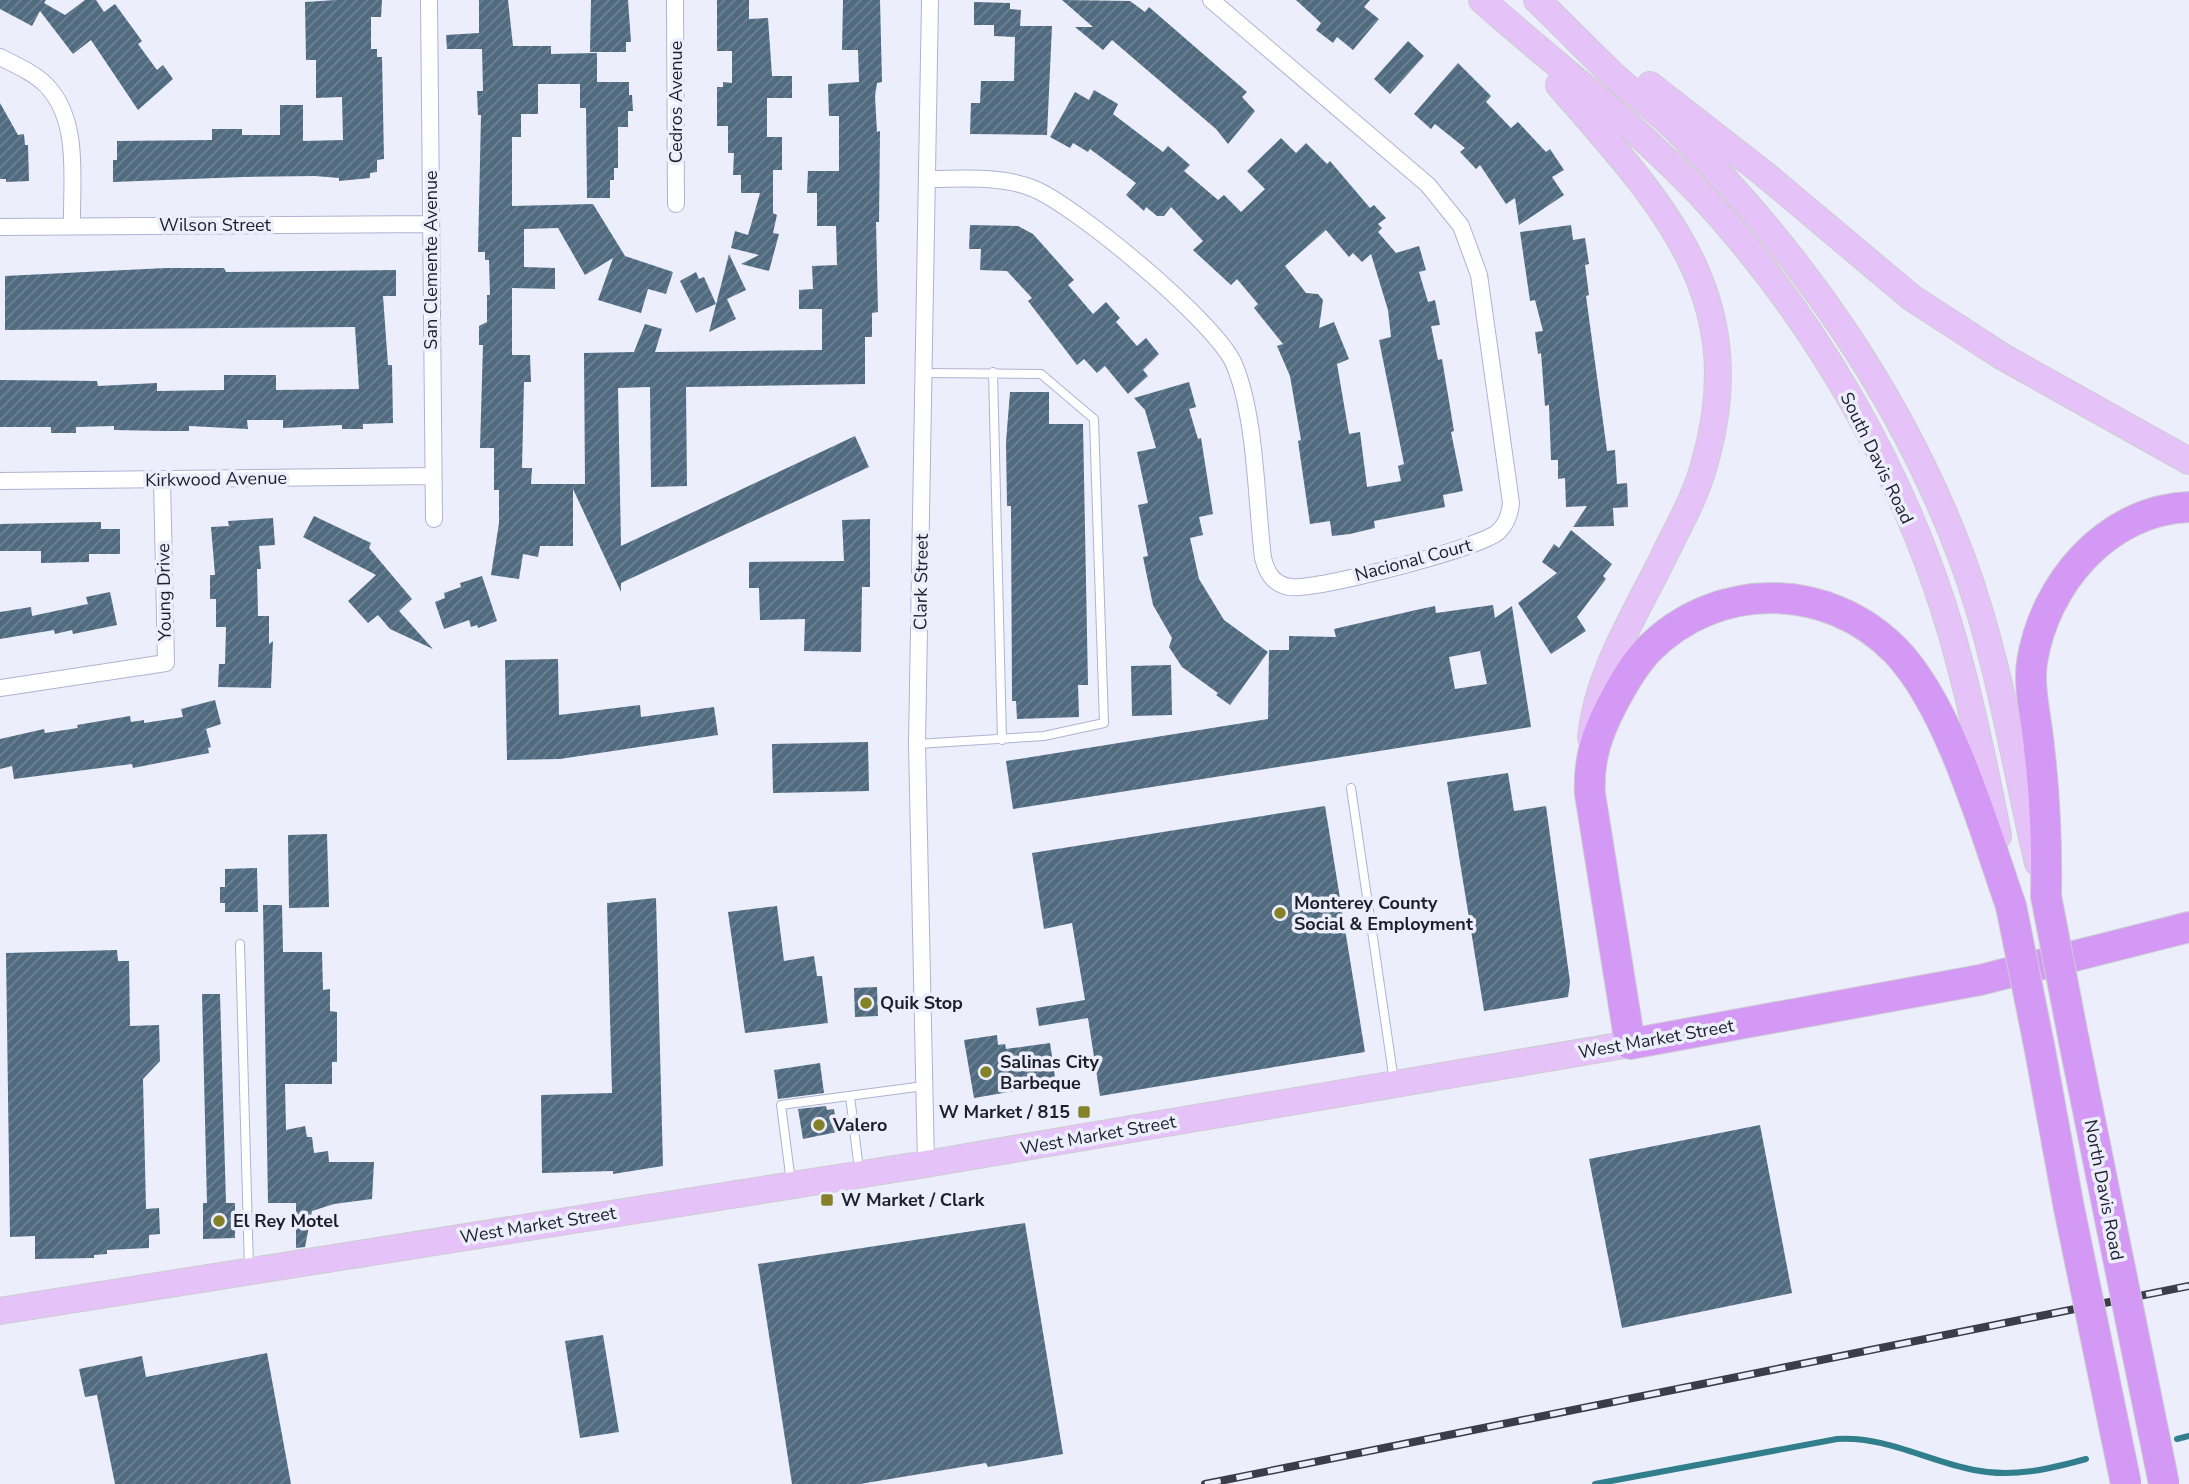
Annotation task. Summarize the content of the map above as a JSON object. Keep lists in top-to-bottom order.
{
  "streets": {
    "highway": ["South Davis Road", "West Market Street", "North Davis Road"],
    "street": [
      "Cedros Avenue",
      "Wilson Street",
      "San Clemente Avenue",
      "Kirkwood Avenue",
      "Nacional Court",
      "Clark Street",
      "Young Drive"
    ]
  },
  "crossings": [
    ["Wilson Street", "San Clemente Avenue"],
    ["San Clemente Avenue", "Kirkwood Avenue"],
    ["South Davis Road", "North Davis Road"],
    ["Kirkwood Avenue", "Young Drive"],
    ["Nacional Court", "Clark Street"],
    ["Clark Street", "West Market Street"]
  ],
  "places": {
    "other": [
      "Monterey County Social & Employment",
      "Quik Stop",
      "Salinas City Barbeque",
      "Valero",
      "El Rey Motel"
    ],
    "transit": ["W Market / 815", "W Market / Clark"]
  }
}
